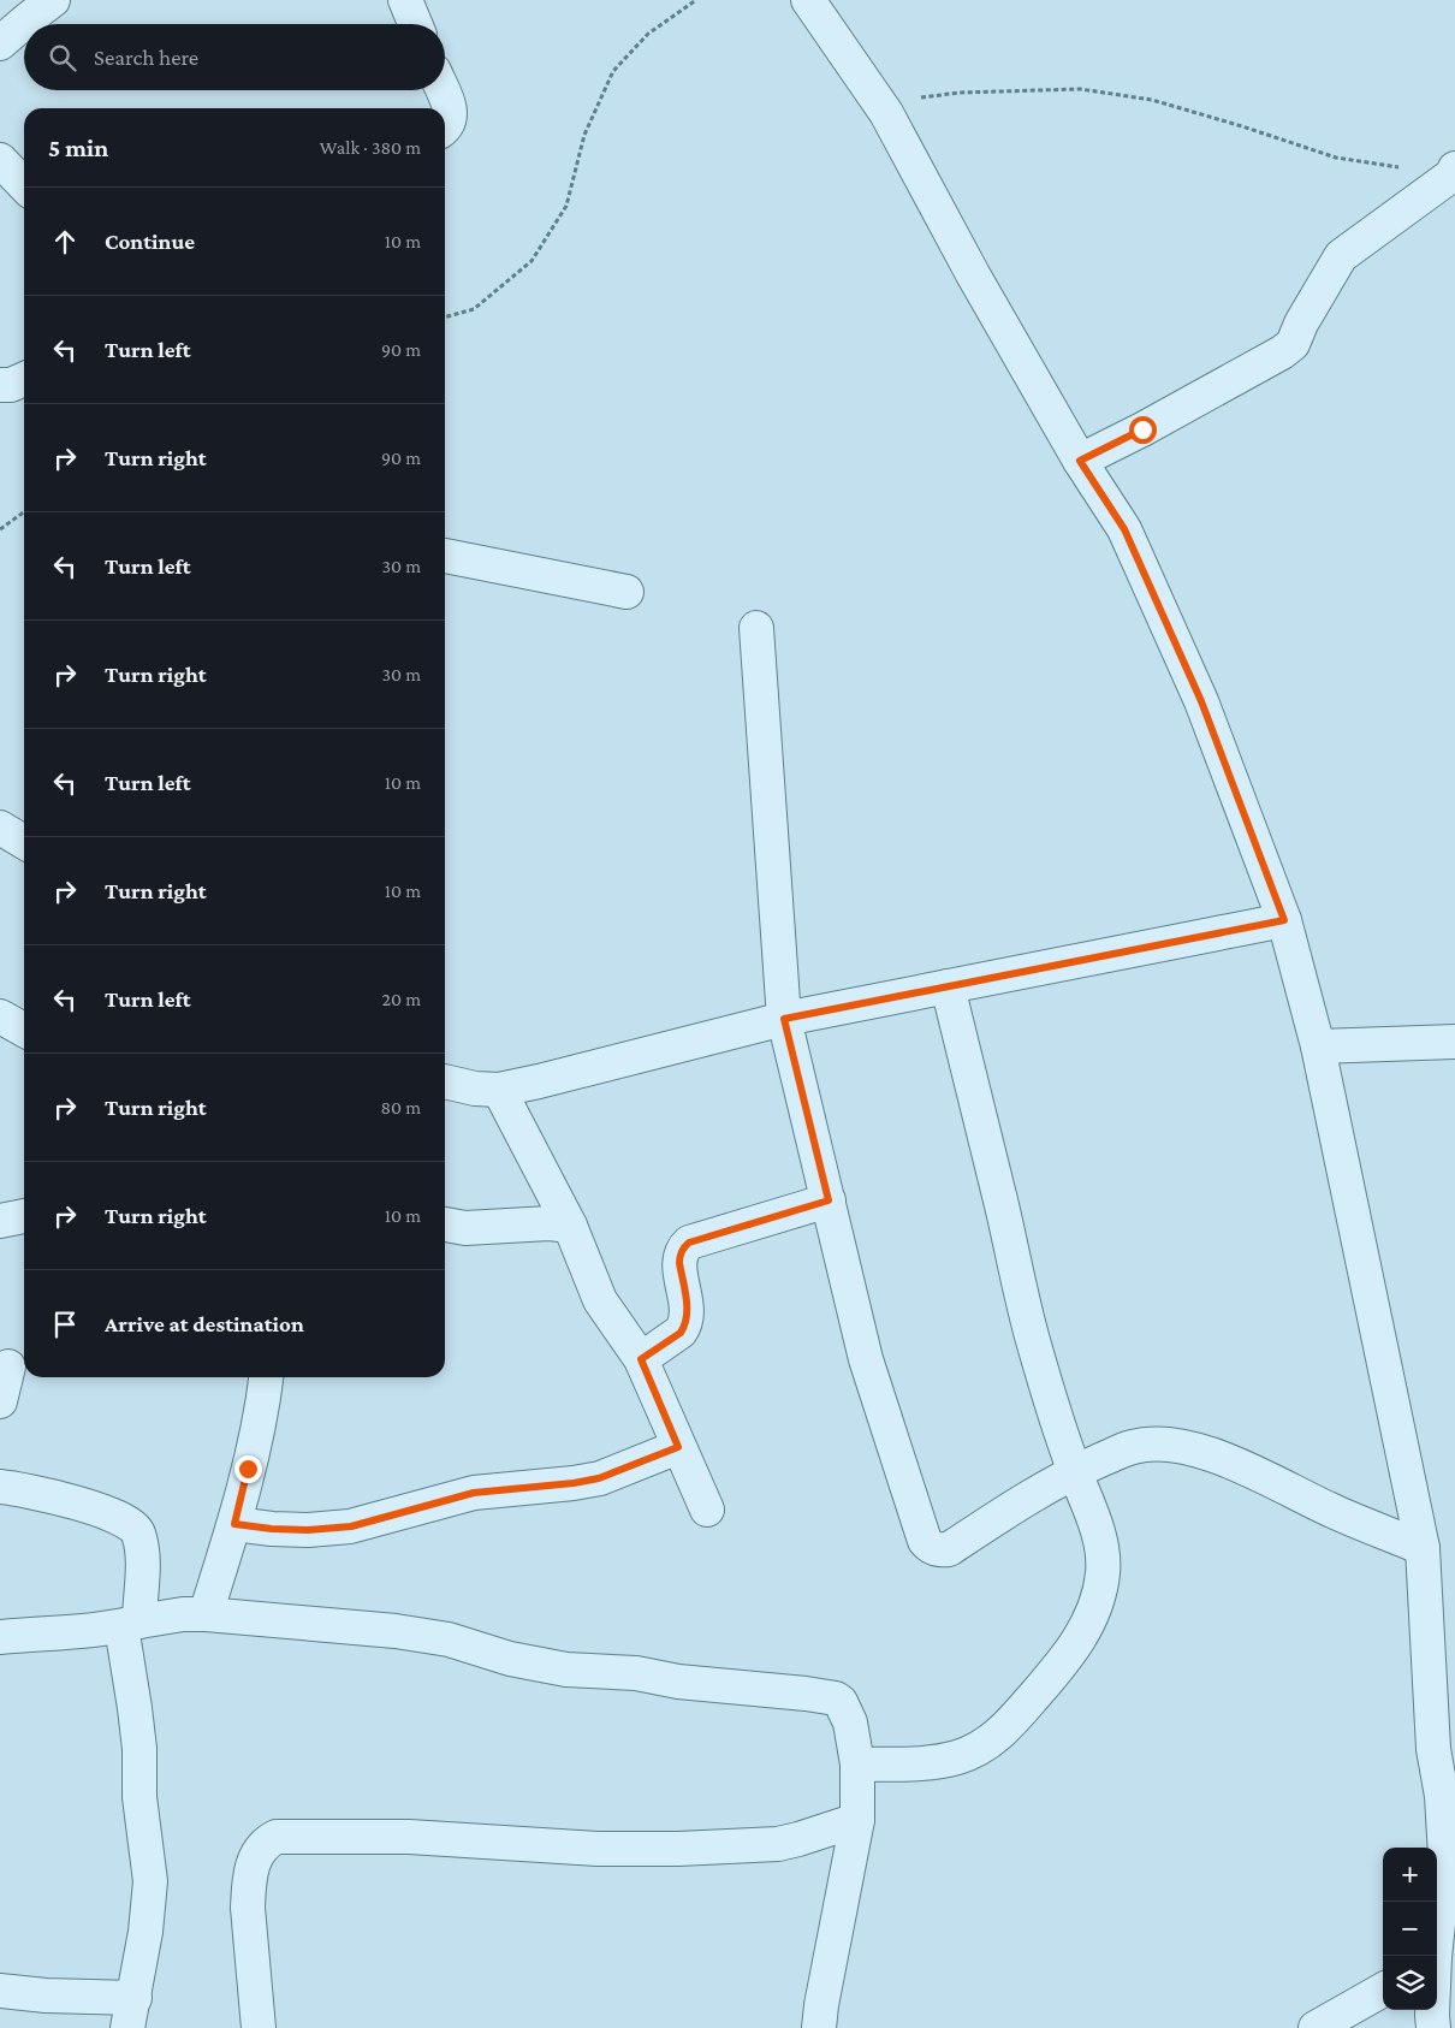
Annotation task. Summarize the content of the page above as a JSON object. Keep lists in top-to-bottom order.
{
  "page": {
    "search": "Search here",
    "heading": ["5 min", "Walk · 380 m"],
    "list": [
      ["Continue", "10 m"],
      ["Turn left", "90 m"],
      ["Turn right", "90 m"],
      ["Turn left", "30 m"],
      ["Turn right", "30 m"],
      ["Turn left", "10 m"],
      ["Turn right", "10 m"],
      ["Turn left", "20 m"],
      ["Turn right", "80 m"],
      ["Turn right", "10 m"],
      "Arrive at destination"
    ],
    "map_buttons": ["+", "−"]
  }
}
